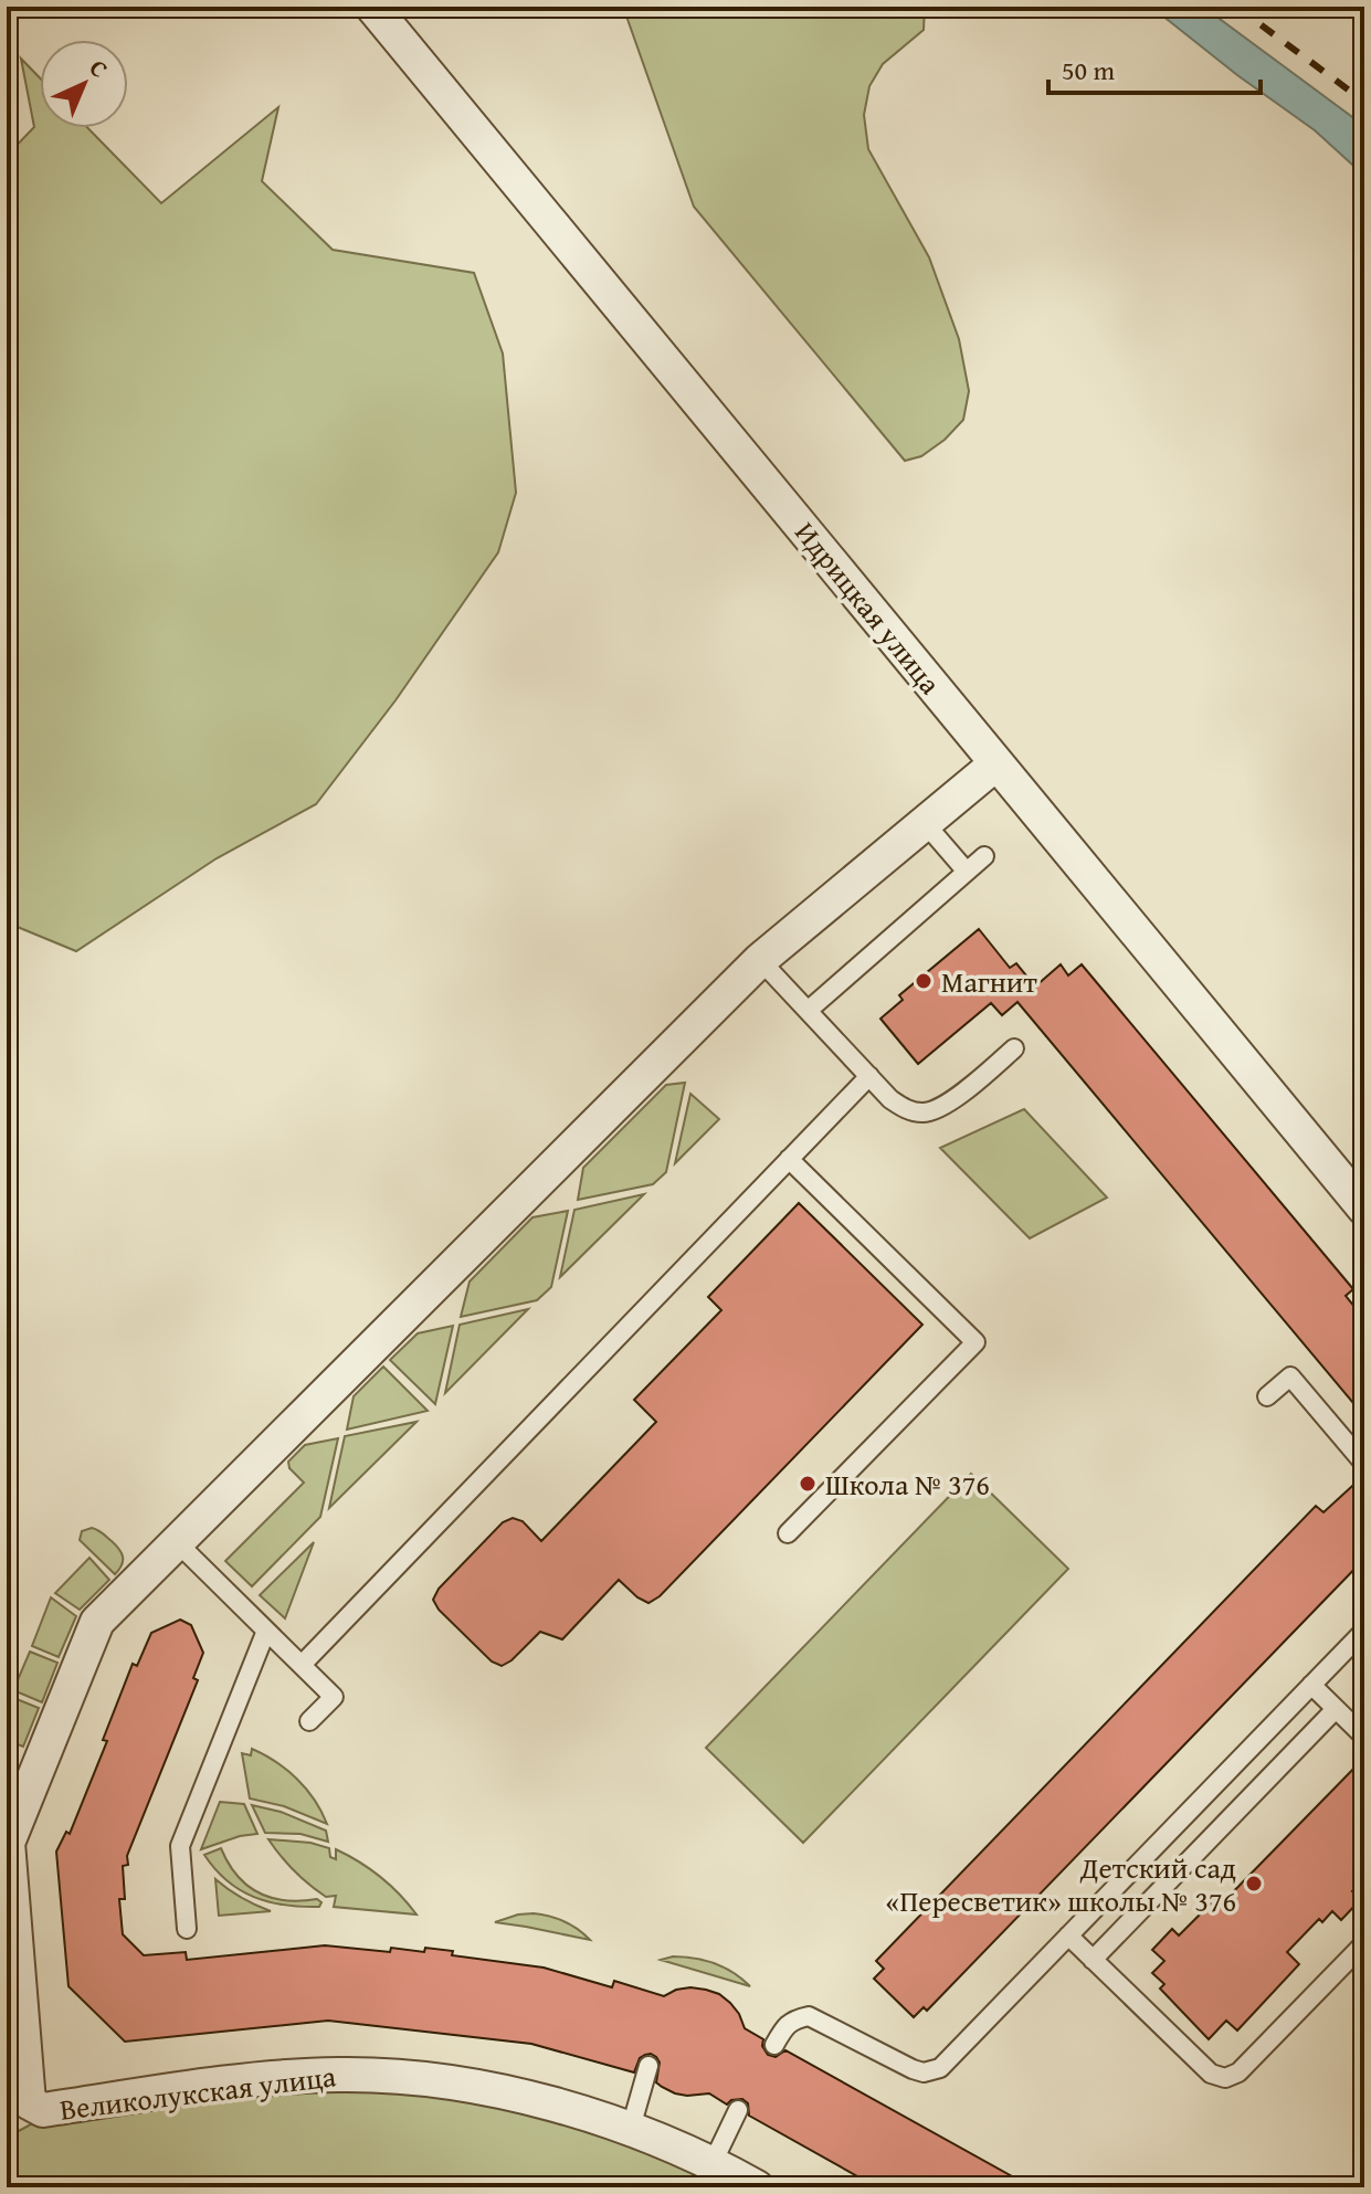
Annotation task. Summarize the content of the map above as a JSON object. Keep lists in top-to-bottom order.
{
  "streets": {
    "street": ["Идрицкая улица", "Великолукская улица"]
  },
  "places": ["Магнит", "Школа № 376", "Детский сад «Пересветик» школы № 376"],
  "scale_bar": "50 m",
  "north": "top right"
}
